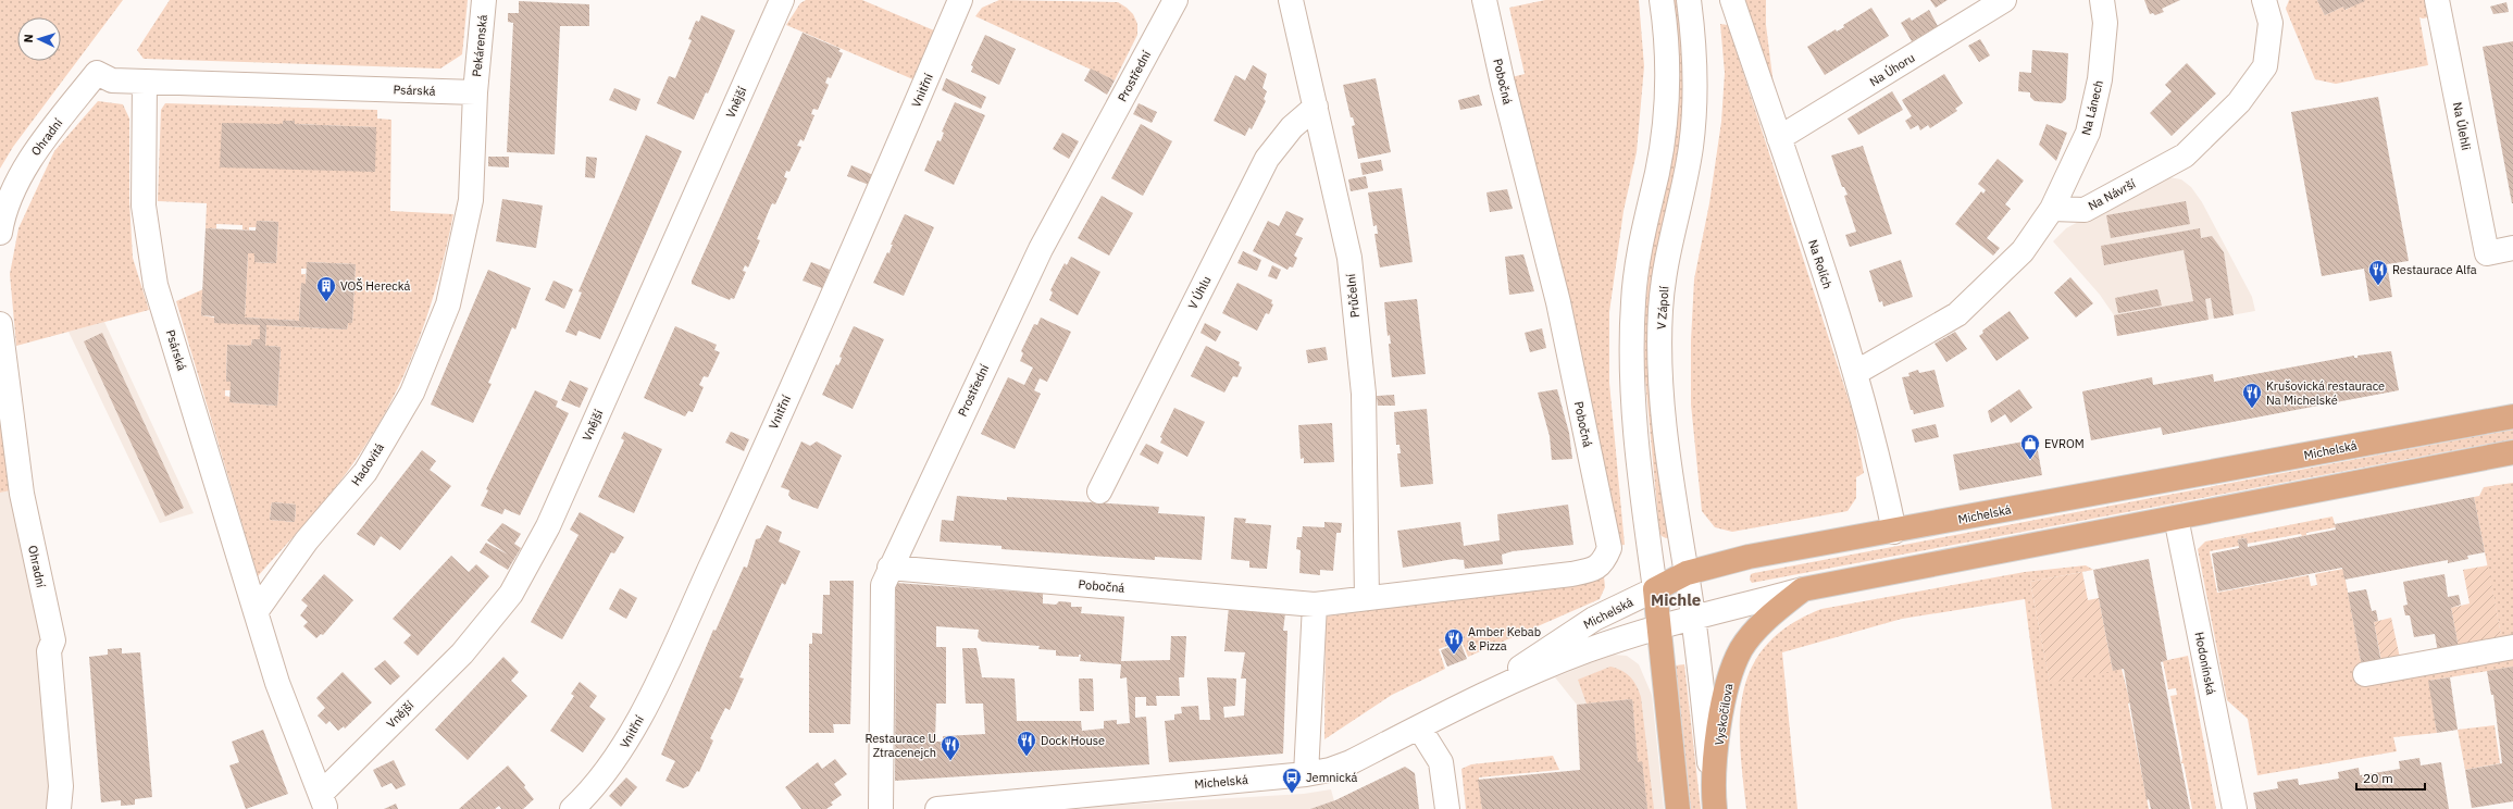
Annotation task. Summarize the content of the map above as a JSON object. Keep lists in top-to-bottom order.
{
  "streets": {
    "main road": ["Michelská", "Vyskočilova"],
    "street": [
      "Pekárenská",
      "Na Úhoru",
      "Prostřední",
      "Pobočná",
      "Psárská",
      "Vnitřní",
      "Vnější",
      "Na Lánech",
      "Na Úlehli",
      "Ohradní",
      "Na Návrší",
      "Na Rolích",
      "V Úhlu",
      "Průčelní",
      "V Zápolí",
      "Hadovitá",
      "Hodonínská"
    ]
  },
  "crossings": [
    ["Pekárenská", "Psárská"],
    ["Pekárenská", "Hadovitá"],
    ["Na Úhoru", "Na Rolích"],
    ["Prostřední", "Pobočná"],
    ["Pobočná", "Průčelní"],
    ["Psárská", "Ohradní"],
    ["Psárská", "Hadovitá"],
    ["Na Lánech", "Na Návrší"],
    ["Na Rolích", "Michelská"],
    ["V Úhlu", "Průčelní"],
    ["V Zápolí", "Michelská"],
    ["V Zápolí", "Vyskočilova"],
    ["Michelská", "Hodonínská"],
    ["Michelská", "Vyskočilova"]
  ],
  "districts": ["Michle"],
  "places": {
    "restaurant": [
      "Restaurace Alfa",
      "Krušovická restaurace Na Michelské",
      "Amber Kebab & Pizza",
      "Dock House",
      "Restaurace U Ztracenejch"
    ],
    "building": ["VOŠ Herecká"],
    "shop": ["EVROM"],
    "bus stop": ["Jemnická"]
  },
  "scale_bar": "20 m",
  "north": "left"
}
